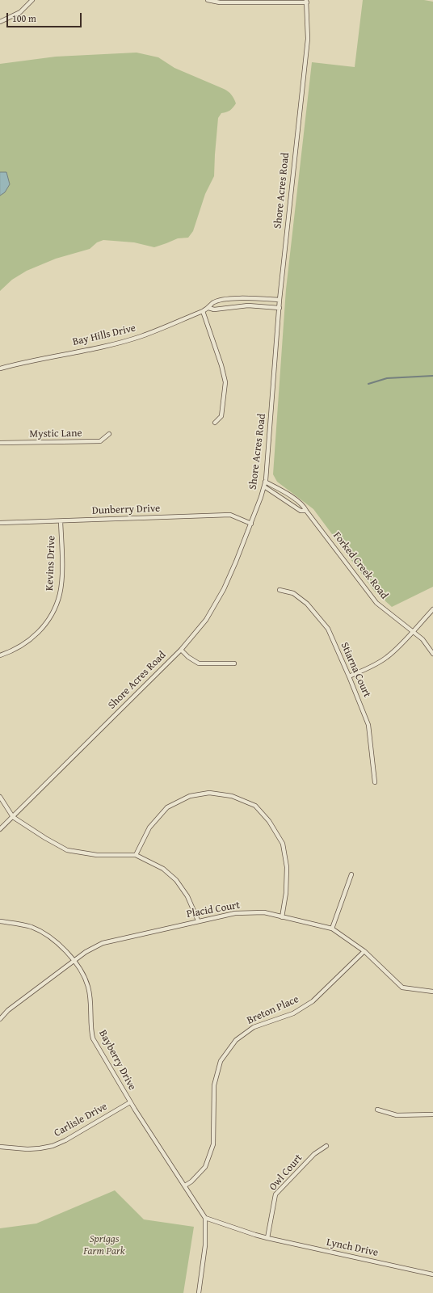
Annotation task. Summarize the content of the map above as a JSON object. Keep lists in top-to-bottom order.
{
  "streets": {
    "street": [
      "Shore Acres Road",
      "Bay Hills Drive",
      "Mystic Lane",
      "Dunberry Drive",
      "Kevins Drive",
      "Forked Creek Road",
      "Stiarna Court",
      "Placid Court",
      "Breton Place",
      "Bayberry Drive",
      "Carlisle Drive",
      "Owl Court",
      "Lynch Drive"
    ]
  },
  "crossings": [
    ["Shore Acres Road", "Bay Hills Drive"],
    ["Shore Acres Road", "Dunberry Drive"],
    ["Shore Acres Road", "Forked Creek Road"],
    ["Dunberry Drive", "Kevins Drive"],
    ["Placid Court", "Breton Place"],
    ["Placid Court", "Bayberry Drive"],
    ["Breton Place", "Bayberry Drive"],
    ["Bayberry Drive", "Carlisle Drive"],
    ["Owl Court", "Lynch Drive"]
  ],
  "parks": ["Spriggs Farm Park"],
  "scale_bar": "100 m"
}
